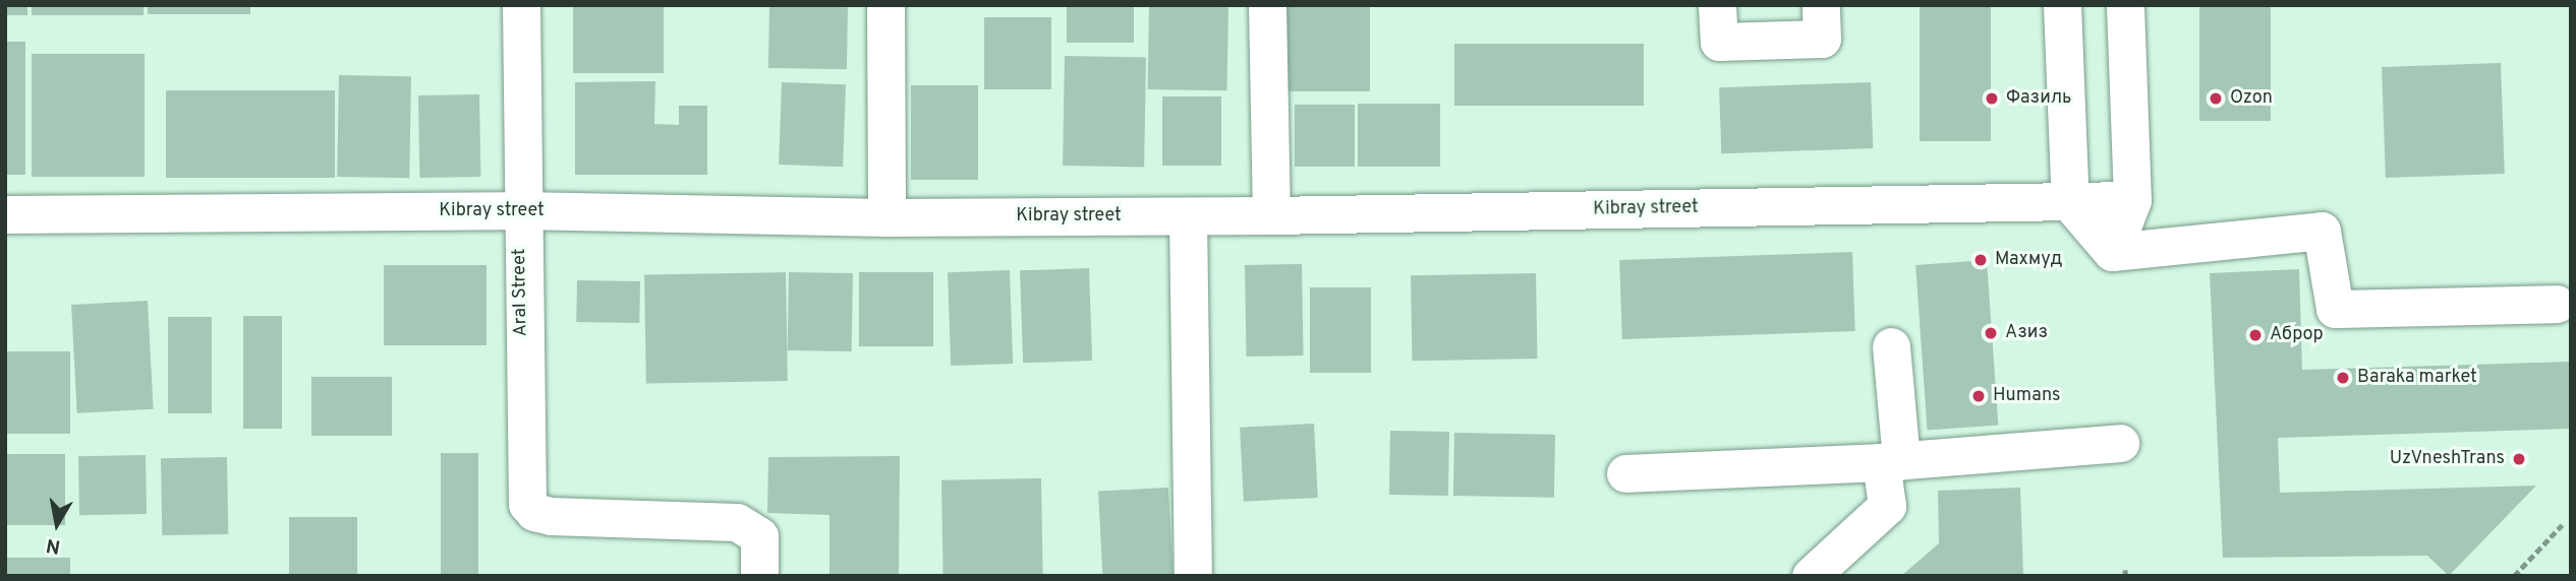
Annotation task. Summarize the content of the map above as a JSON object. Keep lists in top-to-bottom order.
{
  "streets": {
    "street": ["Kibray street", "Aral Street"]
  },
  "crossings": [
    ["Kibray street", "Aral Street"]
  ],
  "places": [
    "Фазиль",
    "Ozon",
    "Махмуд",
    "Азиз",
    "Аброр",
    "Baraka market",
    "Humans",
    "UzVneshTrans"
  ],
  "north": "bottom"
}
